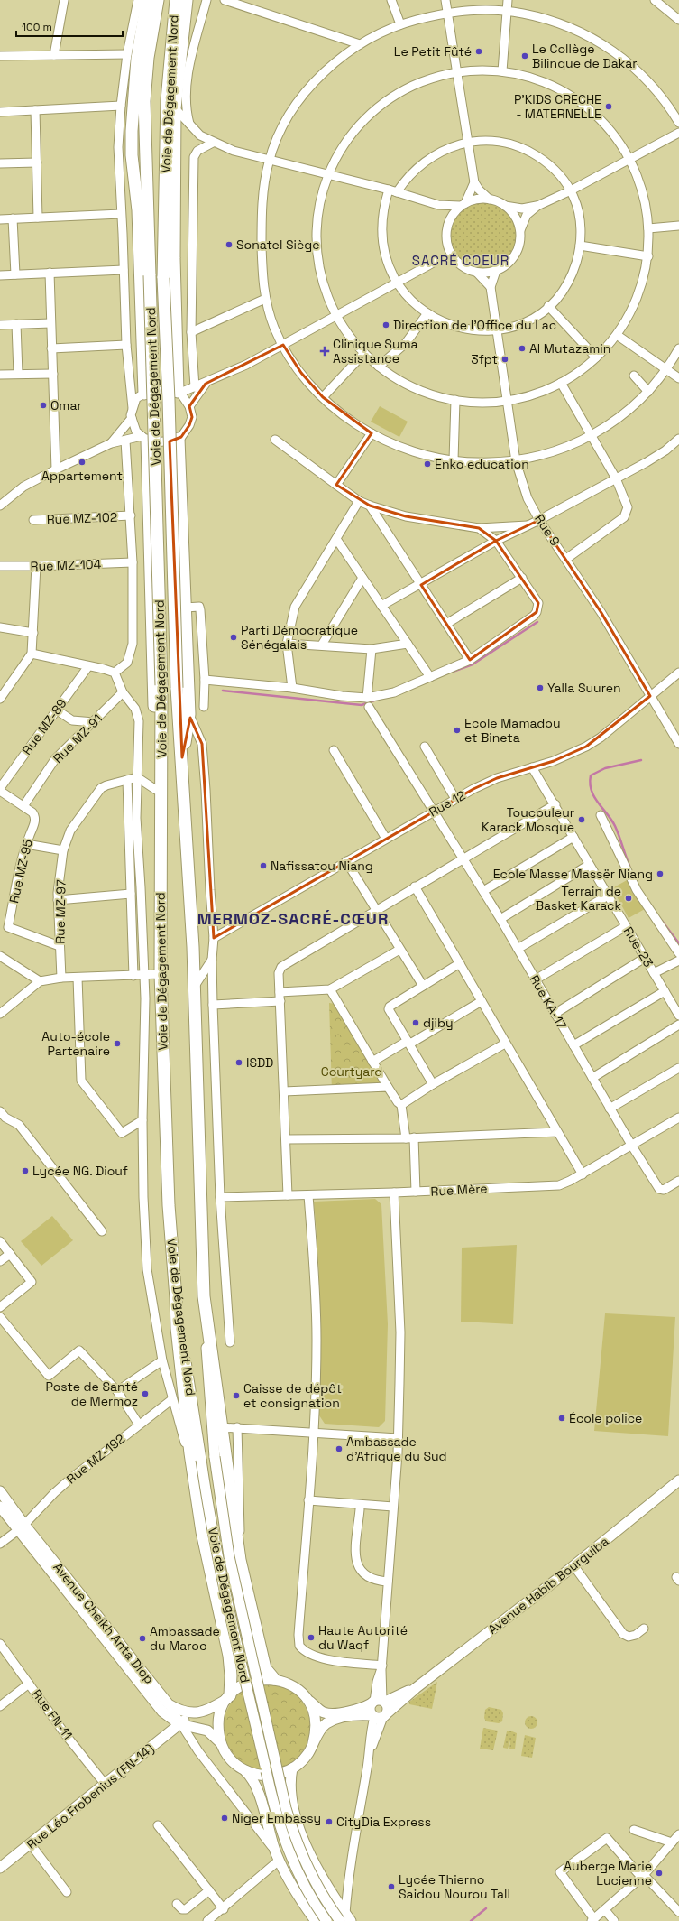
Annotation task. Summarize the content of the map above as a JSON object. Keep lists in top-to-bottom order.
{
  "streets": {
    "highway": ["Voie de Dégagement Nord"],
    "main road": ["Avenue Habib Bourguiba", "Avenue Cheikh Anta Diop", "Rue Léo Frobenius (FN-14)"],
    "street": [
      "Rue MZ-102",
      "Rue 9",
      "Rue MZ-104",
      "Rue MZ-89",
      "Rue MZ-91",
      "Rue 12",
      "Rue MZ-95",
      "Rue MZ-97",
      "Rue-23",
      "Rue KA-17",
      "Rue Mère",
      "Rue MZ-192",
      "Rue FN-11"
    ]
  },
  "crossings": [
    ["Rue 9", "Rue 12"],
    ["Rue MZ-91", "Rue MZ-95"],
    ["Rue 12", "Rue-23"],
    ["Rue 12", "Rue KA-17"],
    ["Rue MZ-95", "Rue MZ-97"],
    ["Rue KA-17", "Rue Mère"],
    ["Rue MZ-192", "Avenue Cheikh Anta Diop"],
    ["Avenue Cheikh Anta Diop", "Rue Léo Frobenius (FN-14)"],
    ["Rue FN-11", "Rue Léo Frobenius (FN-14)"]
  ],
  "districts": ["SACRÉ COEUR", "MERMOZ-SACRÉ-CŒUR"],
  "parks": ["Courtyard"],
  "places": {
    "other": [
      "Le Petit Fûté",
      "Le Collège Bilingue de Dakar",
      "P'KIDS CRECHE - MATERNELLE",
      "Sonatel Siège",
      "Direction de l'Office du Lac",
      "Al Mutazamin",
      "3fpt",
      "Omar",
      "Appartement",
      "Enko education",
      "Parti Démocratique Sénégalais",
      "Yalla Suuren",
      "Ecole Mamadou et Bineta",
      "Toucouleur Karack Mosque",
      "Nafissatou Niang",
      "Ecole Masse Massër Niang",
      "Terrain de Basket Karack",
      "djiby",
      "Auto-école Partenaire",
      "ISDD",
      "Lycée NG. Diouf",
      "Poste de Santé de Mermoz",
      "Caisse de dépôt et consignation",
      "École police",
      "Ambassade d'Afrique du Sud",
      "Haute Autorité du Waqf",
      "Ambassade du Maroc",
      "Niger Embassy",
      "CityDia Express",
      "Auberge Marie Lucienne",
      "Lycée Thierno Saidou Nourou Tall"
    ],
    "health": ["Clinique Suma Assistance"]
  },
  "scale_bar": "100 m"
}
